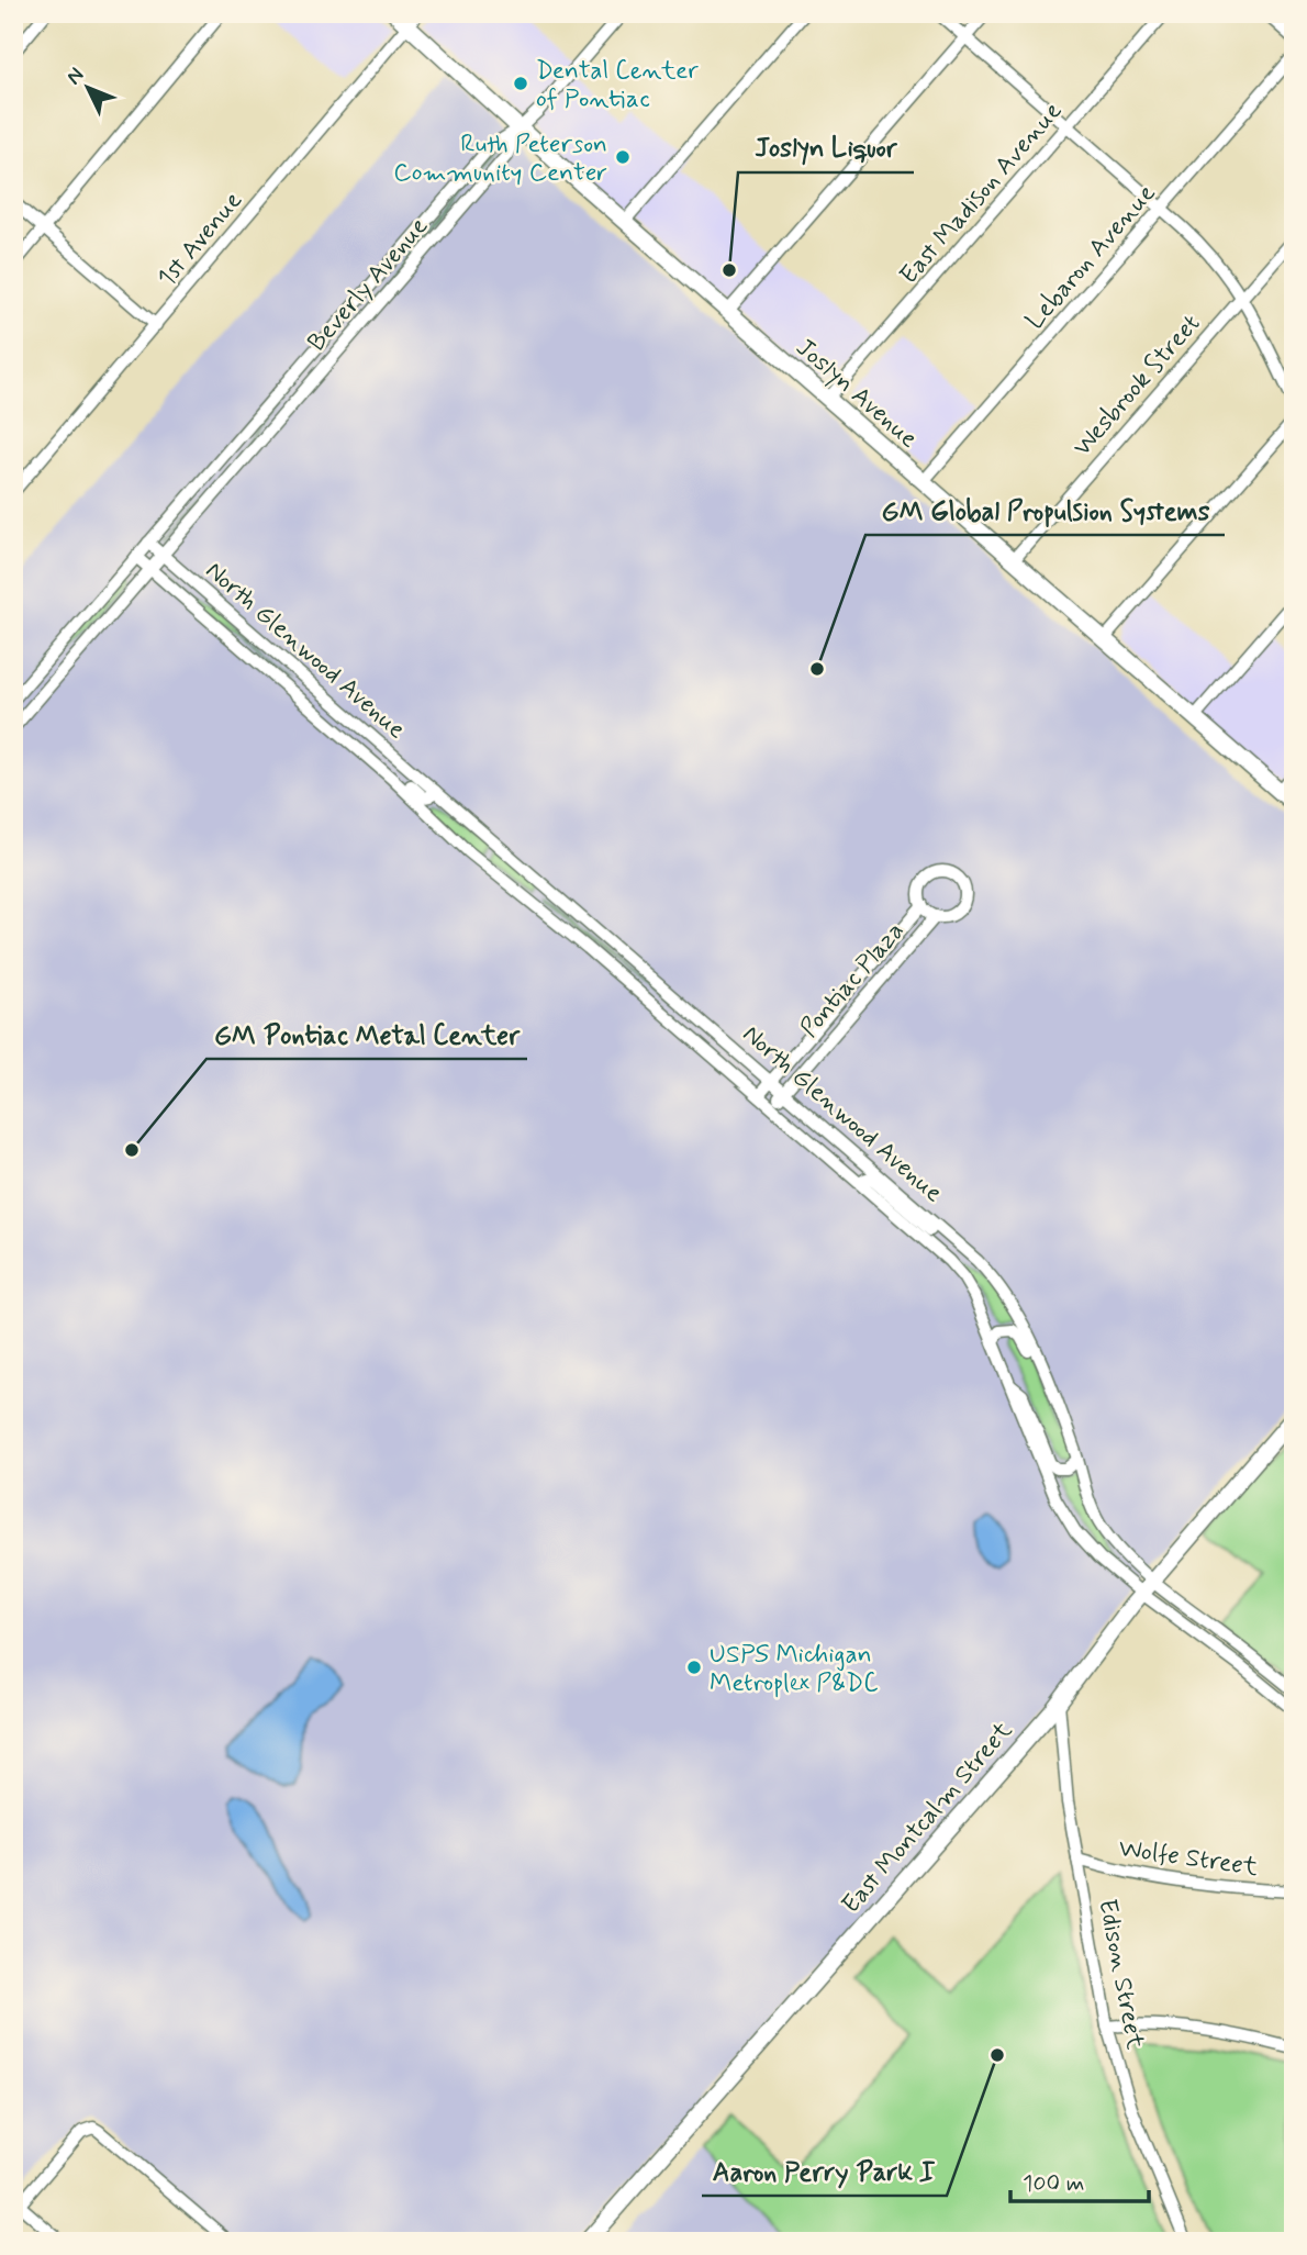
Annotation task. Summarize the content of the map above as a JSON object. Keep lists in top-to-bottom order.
{
  "streets": {
    "main road": ["Joslyn Avenue", "East Montcalm Street"],
    "street": [
      "East Madison Avenue",
      "1st Avenue",
      "Lebaron Avenue",
      "Beverly Avenue",
      "Wesbrook Street",
      "North Glenwood Avenue",
      "Pontiac Plaza",
      "Wolfe Street",
      "Edison Street"
    ]
  },
  "crossings": [
    ["East Madison Avenue", "Joslyn Avenue"],
    ["1st Avenue", "Joslyn Avenue"],
    ["Lebaron Avenue", "Joslyn Avenue"],
    ["Beverly Avenue", "Joslyn Avenue"],
    ["Beverly Avenue", "North Glenwood Avenue"],
    ["Wesbrook Street", "Joslyn Avenue"],
    ["North Glenwood Avenue", "Pontiac Plaza"],
    ["North Glenwood Avenue", "East Montcalm Street"],
    ["East Montcalm Street", "Edison Street"],
    ["Wolfe Street", "Edison Street"]
  ],
  "places": [
    "Dental Center of Pontiac",
    "Ruth Peterson Community Center",
    "Joslyn Liquor",
    "GM Global Propulsion Systems",
    "GM Pontiac Metal Center",
    "USPS Michigan Metroplex P&DC",
    "Aaron Perry Park I"
  ],
  "scale_bar": "100 m",
  "north": "top left"
}
